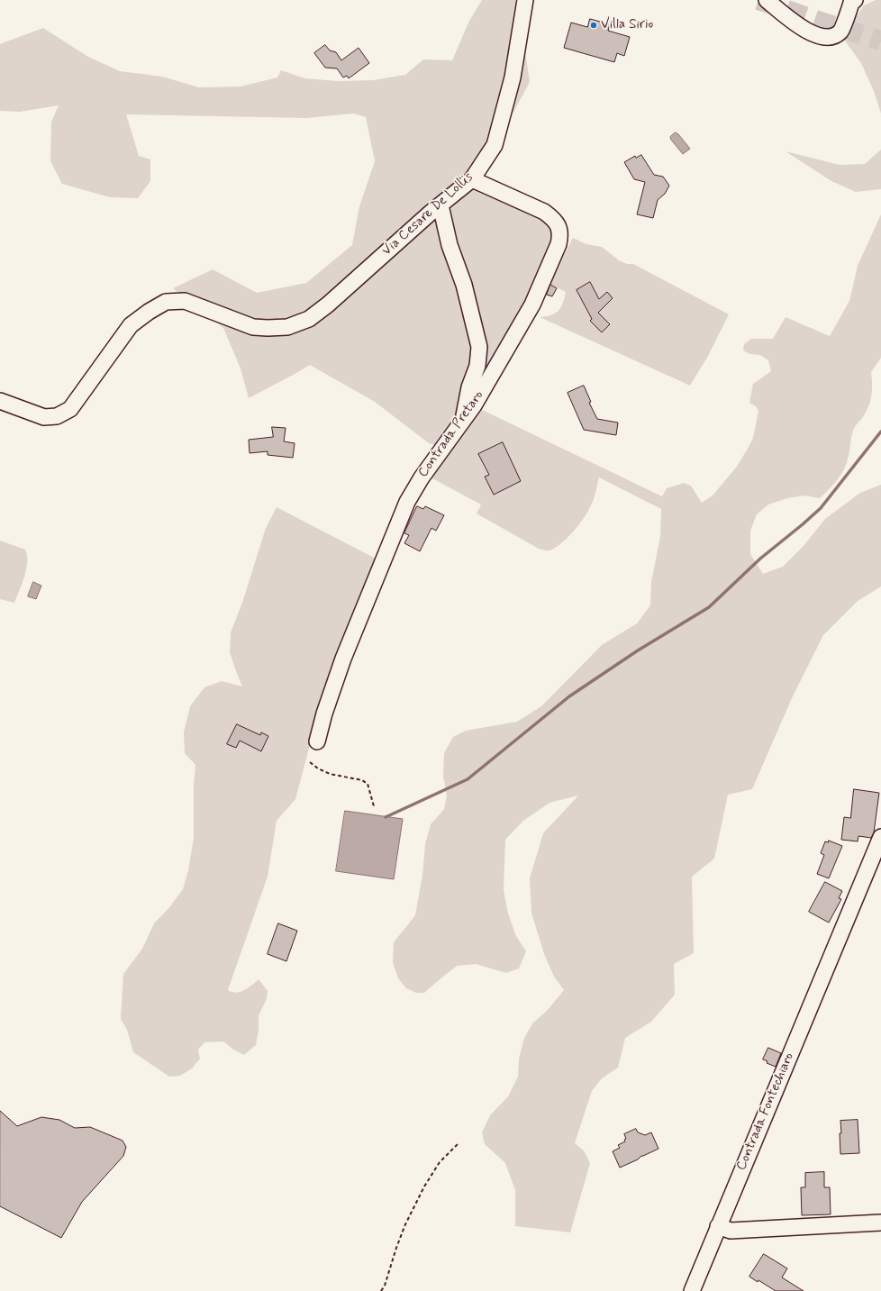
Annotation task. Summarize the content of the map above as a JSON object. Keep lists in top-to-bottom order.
{
  "streets": {
    "street": ["Via Cesare De Lollis", "Contrada Pretaro", "Contrada Fontechiaro"]
  },
  "crossings": [
    ["Via Cesare De Lollis", "Contrada Pretaro"]
  ],
  "places": ["Villa Sirio"]
}
